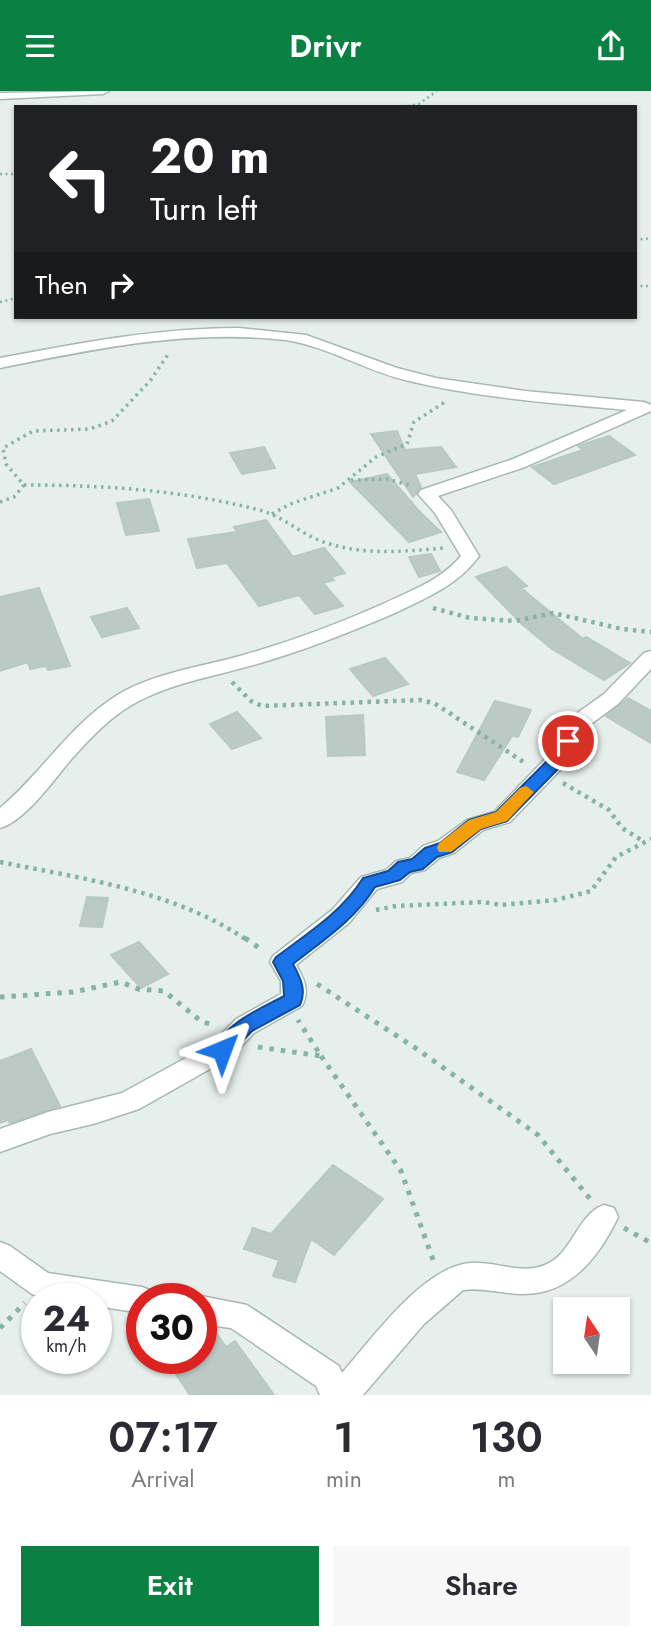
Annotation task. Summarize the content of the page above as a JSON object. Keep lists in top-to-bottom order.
{
  "north": "top",
  "page": {
    "header": "Drivr",
    "turn": ["20 m", "Turn left"],
    "then": "Then",
    "speed": "24 km/h",
    "limit": "30",
    "eta": [
      "07:17",
      "Arrival",
      "1",
      "min",
      "130",
      "m"
    ],
    "buttons": ["Exit", "Share"]
  }
}
